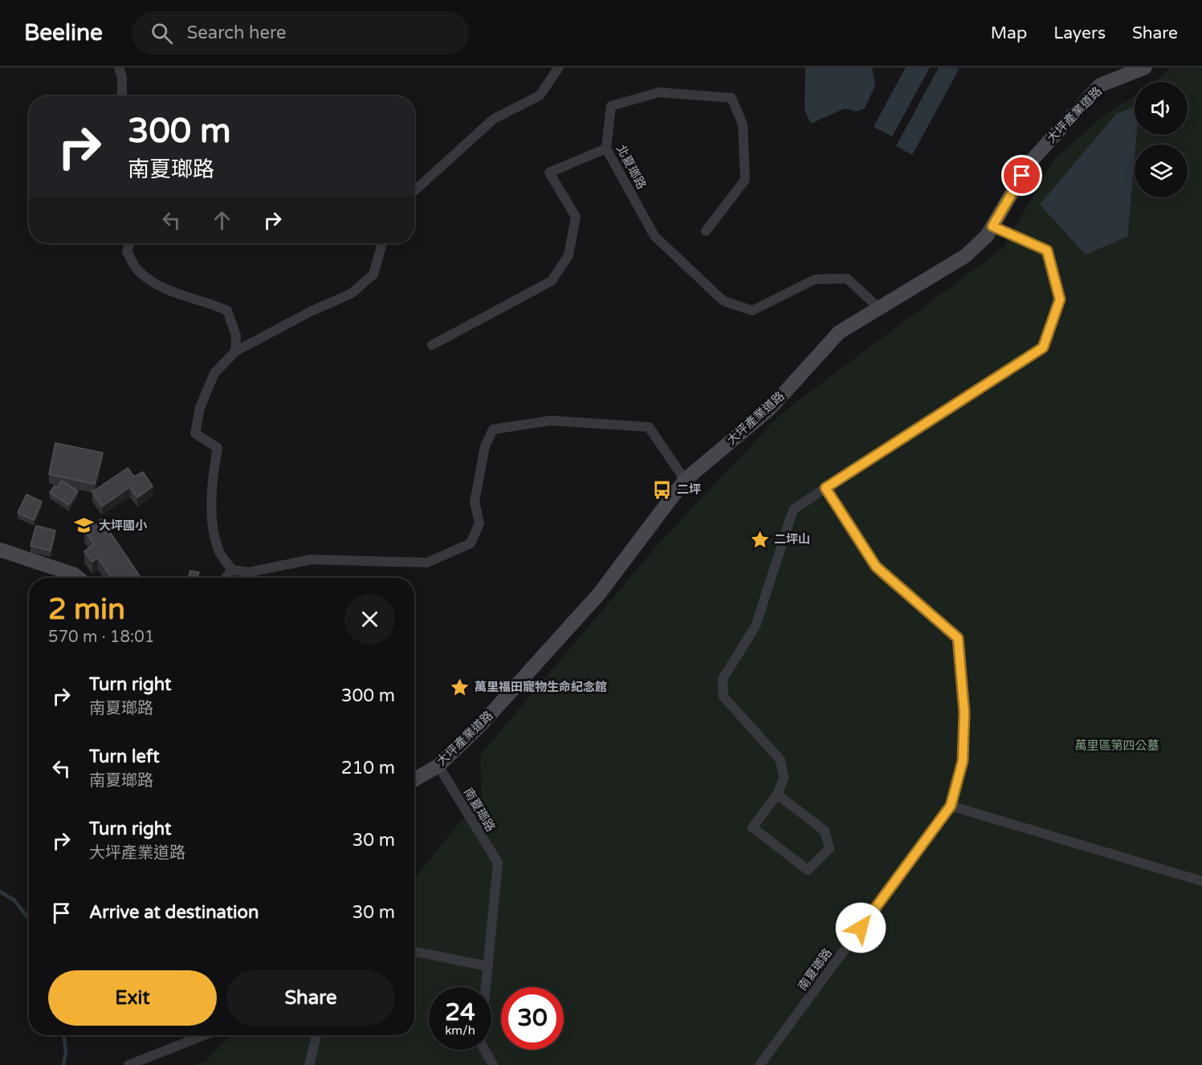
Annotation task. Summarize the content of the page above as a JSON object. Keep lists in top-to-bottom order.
{
  "streets": {
    "street": ["大坪產業道路", "北夏瑯路", "南夏瑯路"]
  },
  "crossings": [
    ["大坪產業道路", "北夏瑯路"],
    ["大坪產業道路", "南夏瑯路"]
  ],
  "parks": ["萬里區第四公墓"],
  "places": {
    "bus stop": ["二坪"],
    "school or university": ["大坪國小"],
    "place": ["二坪山", "萬里福田寵物生命紀念館"]
  },
  "page": {
    "header": "Beeline",
    "search": "Search here",
    "nav": ["Map", "Layers", "Share"],
    "turn": ["300 m", "南夏瑯路"],
    "heading": ["2 min", "570 m · 18:01"],
    "list": [
      {
        "name": "Turn right",
        "note": "南夏瑯路",
        "value": "300 m"
      },
      {
        "name": "Turn left",
        "note": "南夏瑯路",
        "value": "210 m"
      },
      {
        "name": "Turn right",
        "note": "大坪產業道路",
        "value": "30 m"
      },
      {
        "name": "Arrive at destination",
        "value": "30 m"
      }
    ],
    "buttons": ["Exit", "Share"],
    "speed": "24 km/h",
    "limit": "30"
  }
}
